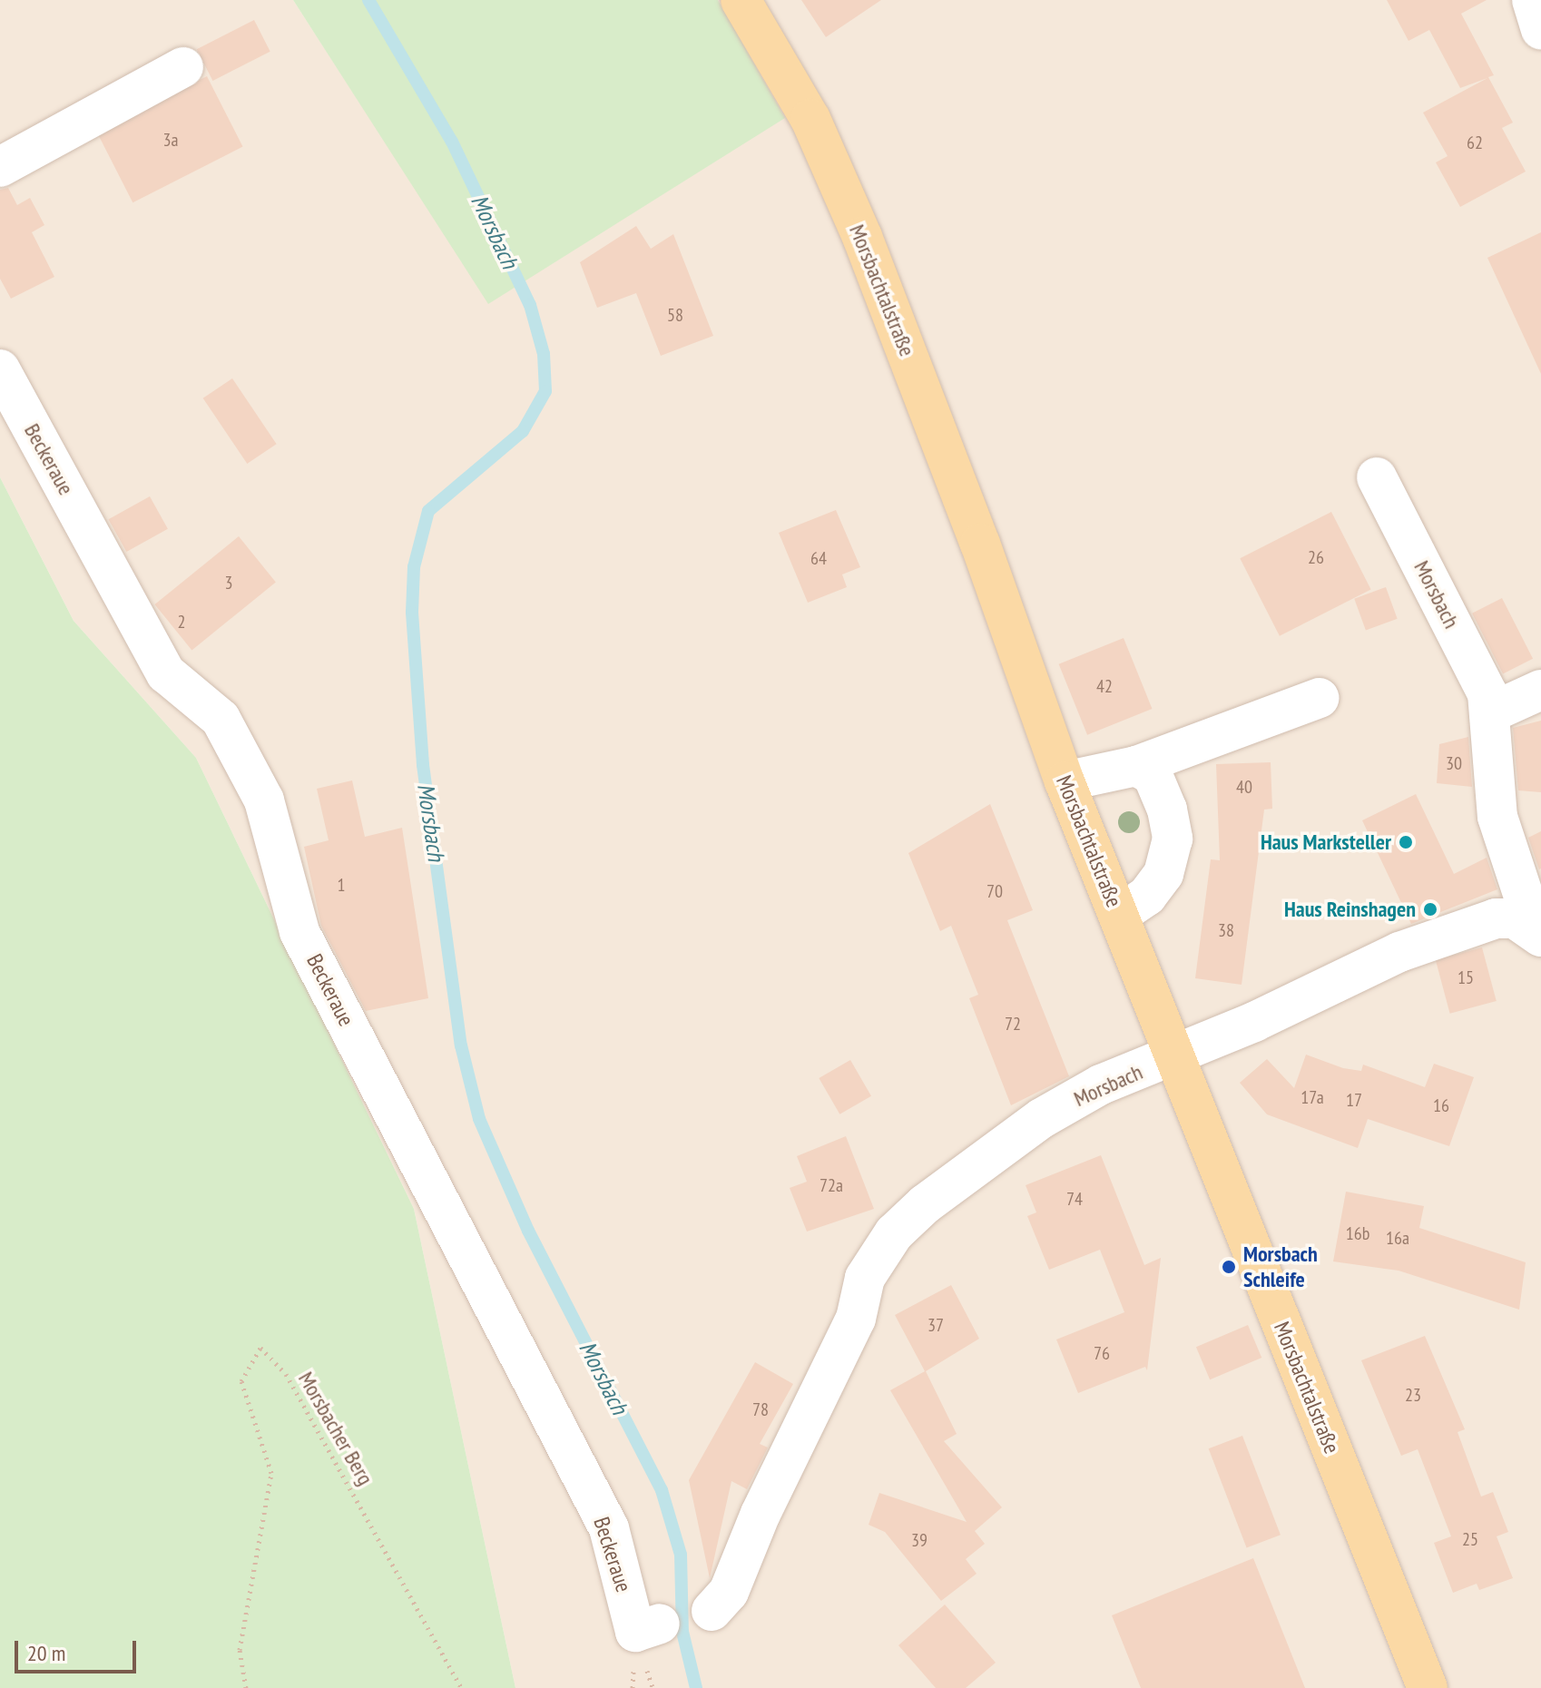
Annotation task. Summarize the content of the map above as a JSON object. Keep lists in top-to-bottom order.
{
  "streets": {
    "main road": ["Morsbachtalstraße"],
    "street": ["Beckeraue", "Morsbach"],
    "path": ["Morsbacher Berg"]
  },
  "crossings": [
    ["Morsbachtalstraße", "Morsbach"]
  ],
  "water": ["Morsbach"],
  "places": ["Haus Marksteller", "Haus Reinshagen", "Morsbach Schleife"],
  "house_numbers": [
    "3a",
    "62",
    "58",
    "26",
    "64",
    "3",
    "2",
    "42",
    "30",
    "40",
    "1",
    "70",
    "38",
    "15",
    "72",
    "17a",
    "17",
    "16",
    "72a",
    "74",
    "16b",
    "16a",
    "37",
    "76",
    "23",
    "78",
    "25",
    "39"
  ],
  "scale_bar": "20 m"
}
